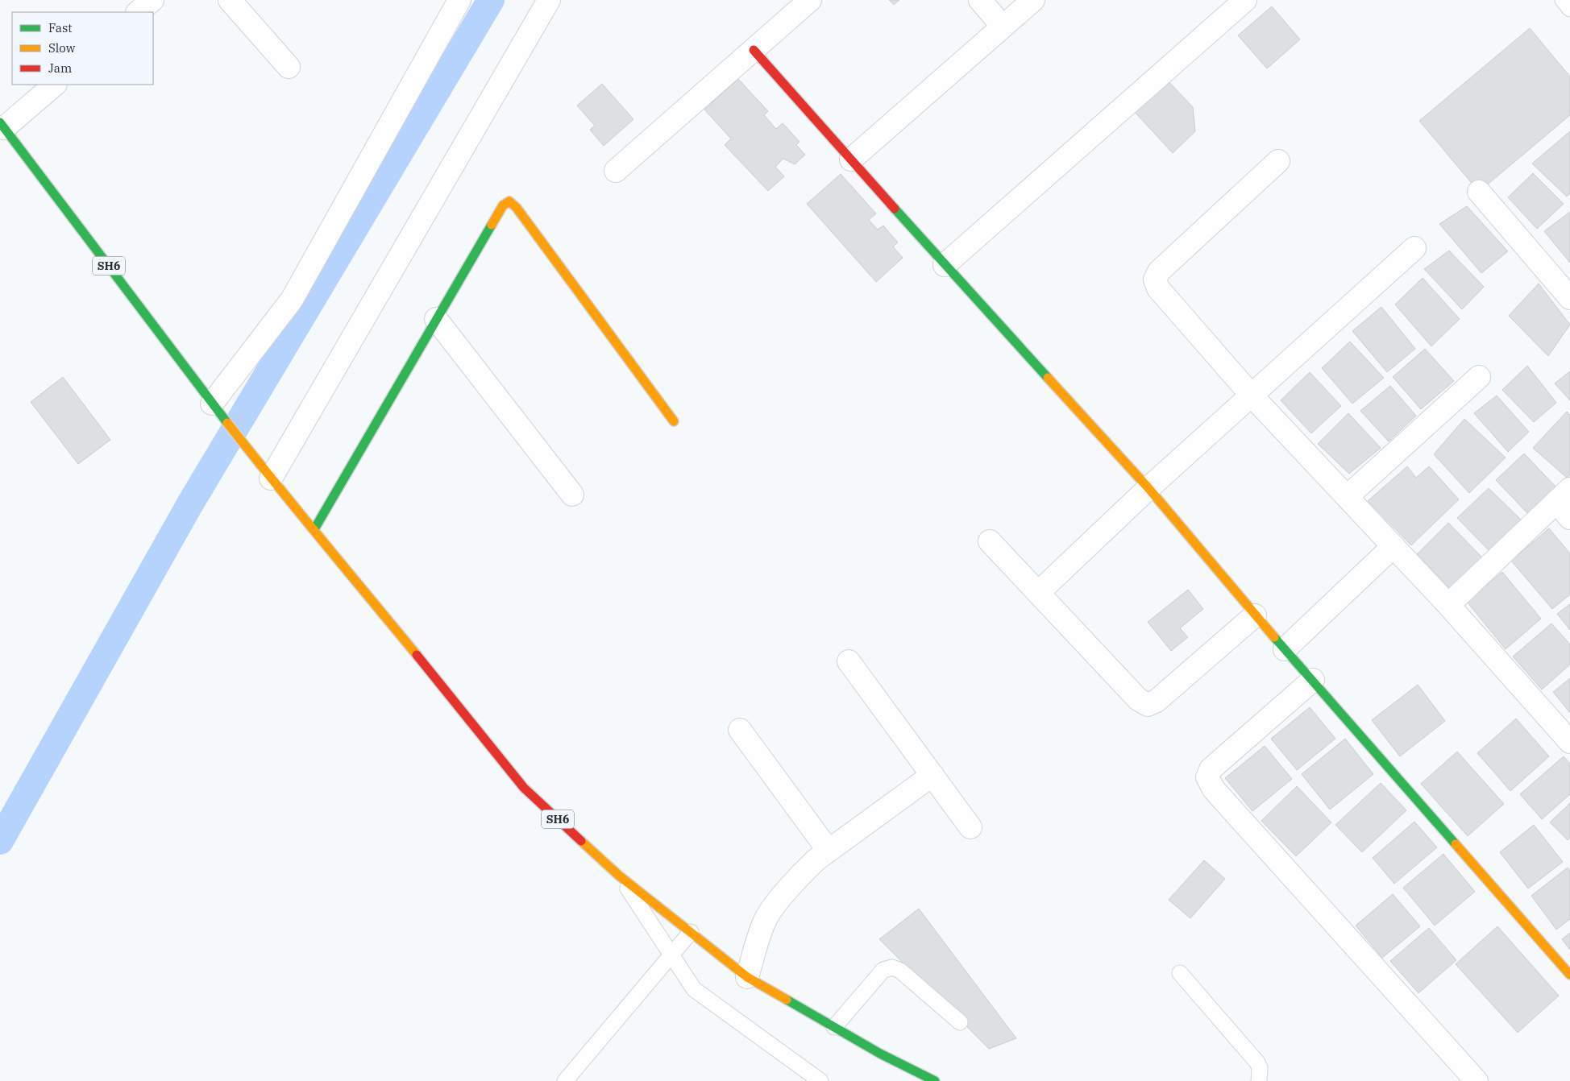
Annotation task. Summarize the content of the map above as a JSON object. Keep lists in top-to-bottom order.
{
  "streets": {
    "street": ["SH6"]
  },
  "legend": ["Fast", "Slow", "Jam"]
}
